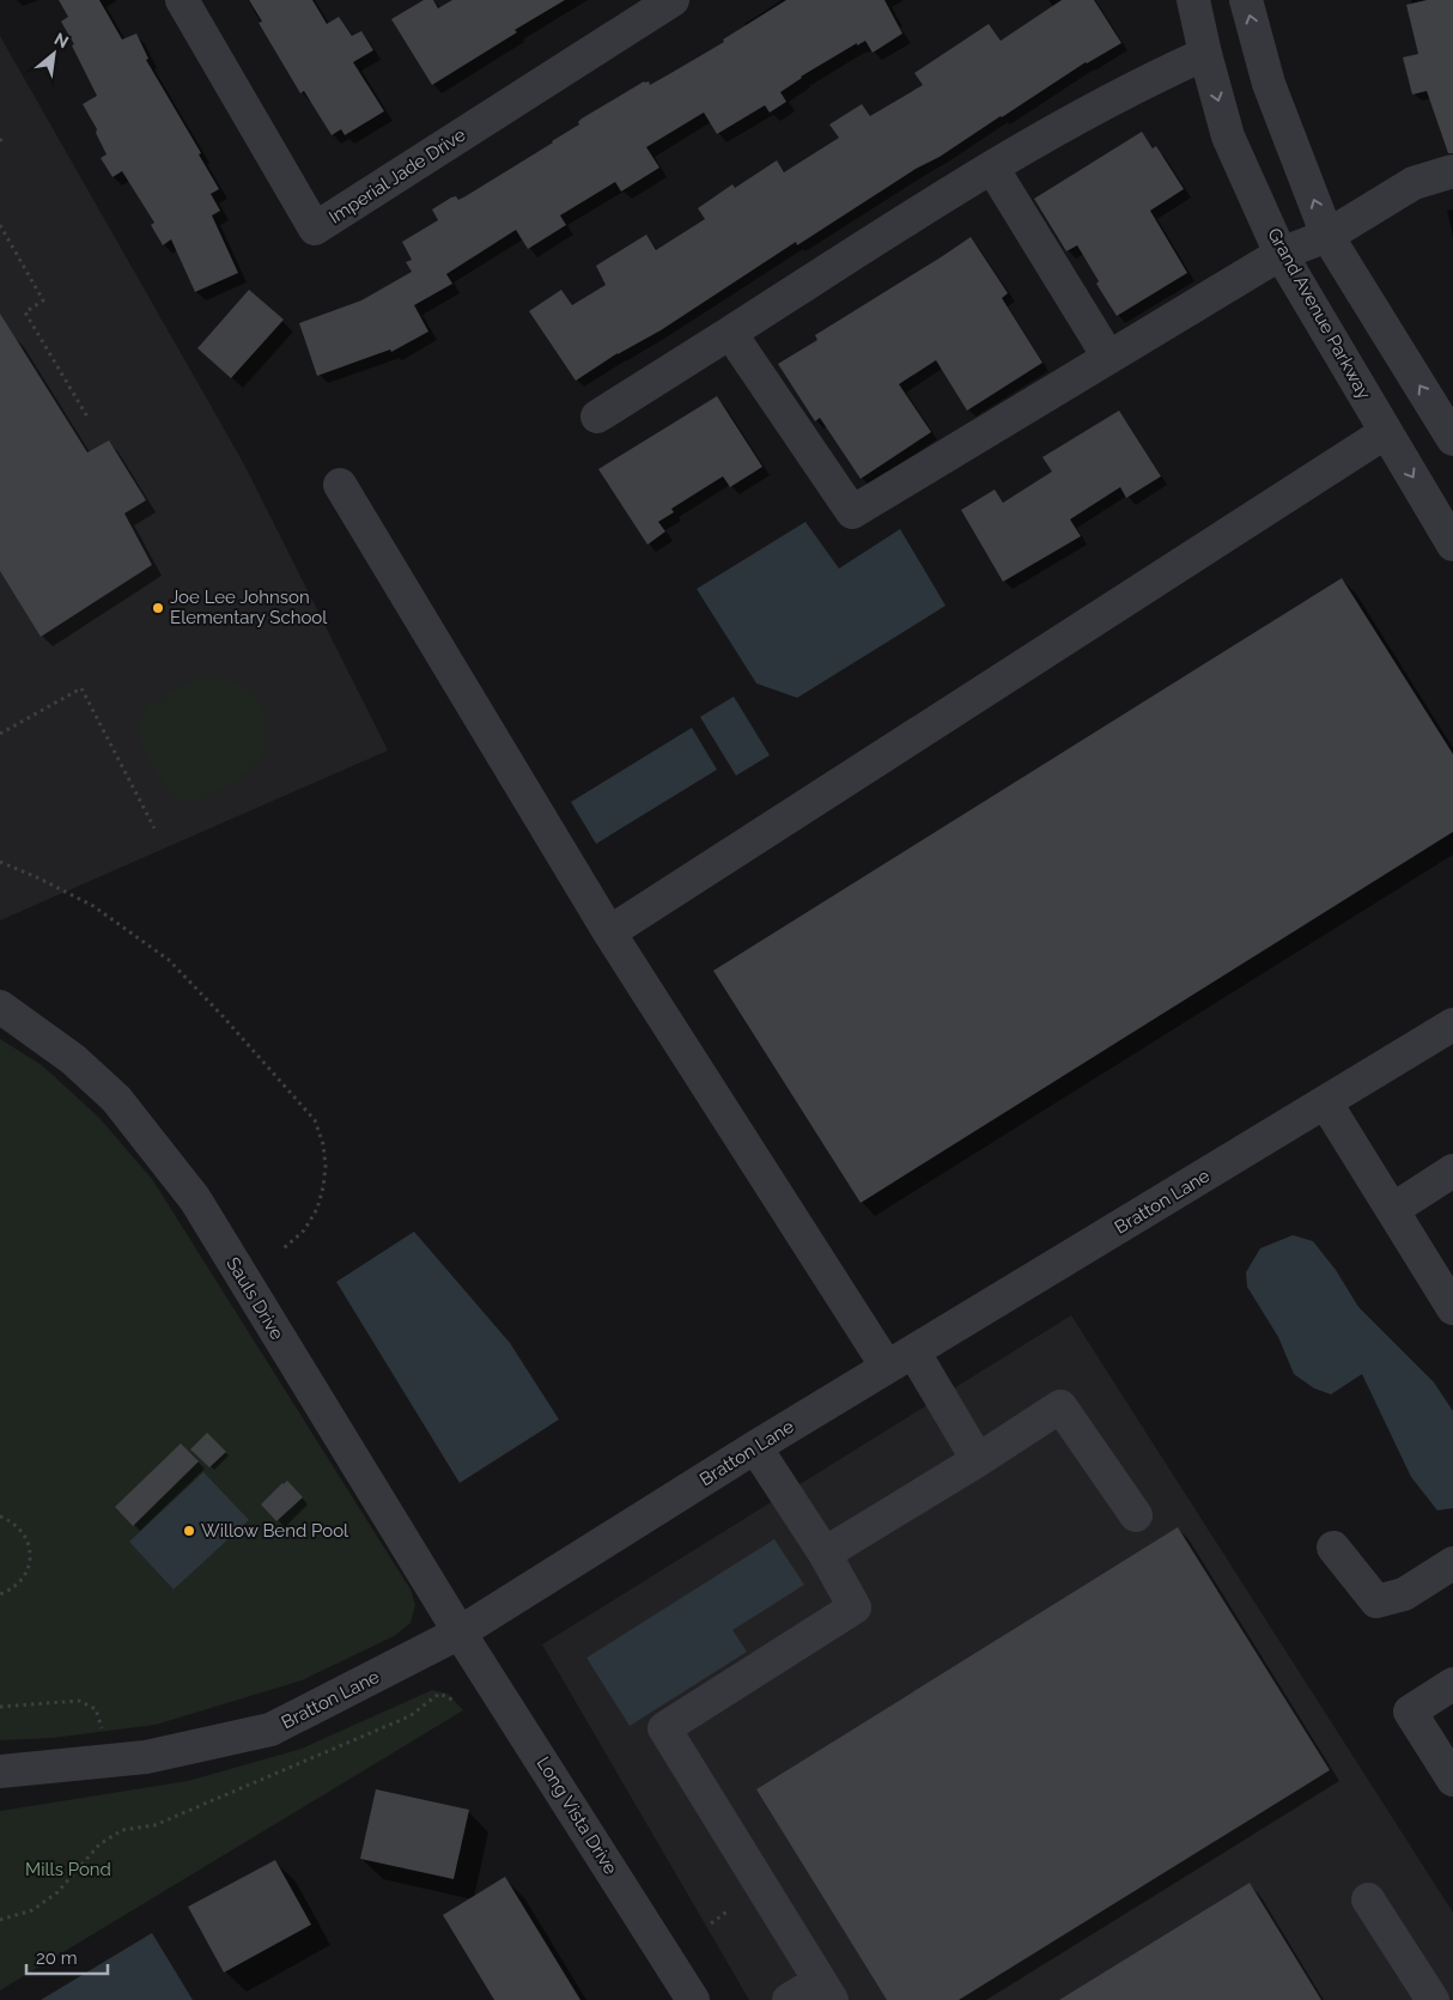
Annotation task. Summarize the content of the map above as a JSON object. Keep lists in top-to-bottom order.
{
  "streets": {
    "street": [
      "Imperial Jade Drive",
      "Grand Avenue Parkway",
      "Bratton Lane",
      "Sauls Drive",
      "Long Vista Drive"
    ]
  },
  "crossings": [
    ["Bratton Lane", "Sauls Drive"],
    ["Bratton Lane", "Long Vista Drive"],
    ["Sauls Drive", "Long Vista Drive"]
  ],
  "parks": ["Mills Pond"],
  "places": ["Joe Lee Johnson Elementary School", "Willow Bend Pool"],
  "scale_bar": "20 m",
  "north": "top right"
}
